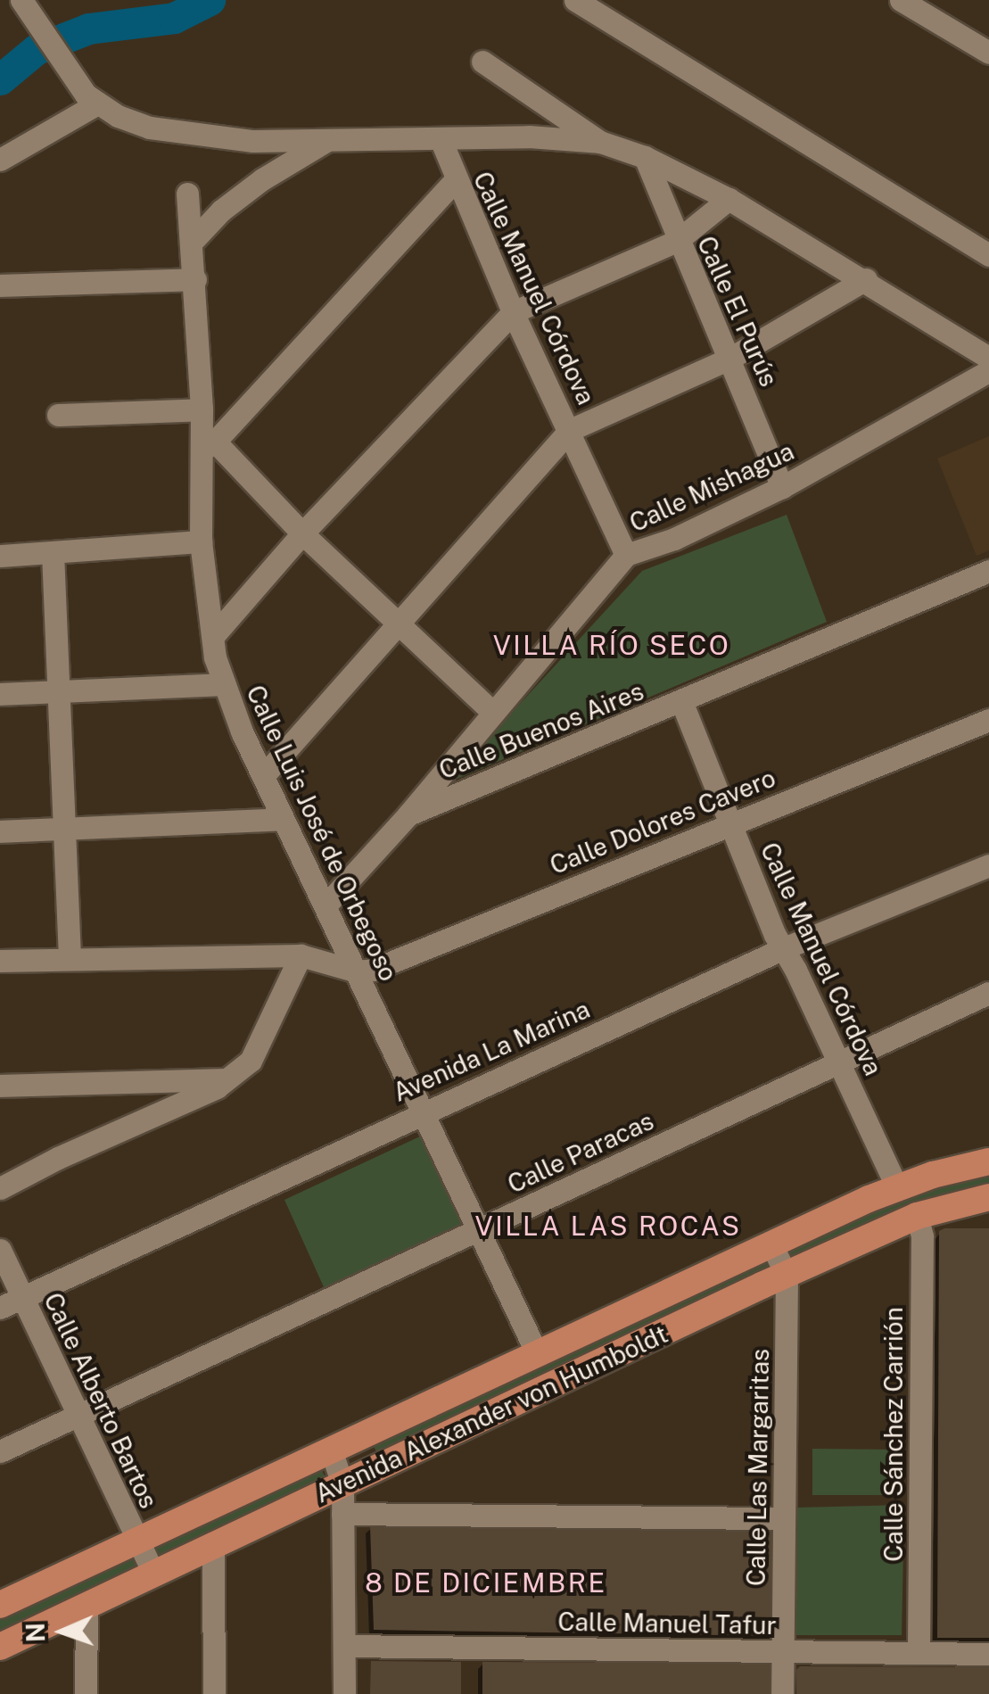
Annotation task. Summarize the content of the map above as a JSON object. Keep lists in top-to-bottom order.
{
  "streets": {
    "main road": ["Avenida Alexander von Humboldt"],
    "street": [
      "Calle Manuel Córdova",
      "Calle El Purús",
      "Calle Mishagua",
      "Calle Buenos Aires",
      "Calle Dolores Cavero",
      "Calle Luis José de Orbegoso",
      "Avenida La Marina",
      "Calle Paracas",
      "Calle Alberto Bartos",
      "Calle Sánchez Carrión",
      "Calle Las Margaritas",
      "Calle Manuel Tafur"
    ]
  },
  "crossings": [
    ["Calle Manuel Córdova", "Calle Mishagua"],
    ["Calle Manuel Córdova", "Calle Buenos Aires"],
    ["Calle Manuel Córdova", "Calle Dolores Cavero"],
    ["Calle Manuel Córdova", "Avenida La Marina"],
    ["Calle Manuel Córdova", "Calle Paracas"],
    ["Calle Manuel Córdova", "Avenida Alexander von Humboldt"],
    ["Calle El Purús", "Calle Mishagua"],
    ["Calle Mishagua", "Calle Buenos Aires"],
    ["Calle Mishagua", "Calle Luis José de Orbegoso"],
    ["Calle Dolores Cavero", "Calle Luis José de Orbegoso"],
    ["Calle Luis José de Orbegoso", "Avenida La Marina"],
    ["Calle Luis José de Orbegoso", "Calle Paracas"],
    ["Calle Luis José de Orbegoso", "Avenida Alexander von Humboldt"],
    ["Avenida La Marina", "Calle Alberto Bartos"],
    ["Calle Paracas", "Calle Alberto Bartos"],
    ["Calle Alberto Bartos", "Avenida Alexander von Humboldt"],
    ["Avenida Alexander von Humboldt", "Calle Sánchez Carrión"],
    ["Avenida Alexander von Humboldt", "Calle Las Margaritas"],
    ["Calle Sánchez Carrión", "Calle Manuel Tafur"],
    ["Calle Las Margaritas", "Calle Manuel Tafur"]
  ],
  "districts": ["VILLA RÍO SECO", "VILLA LAS ROCAS", "8 DE DICIEMBRE"],
  "north": "left"
}
